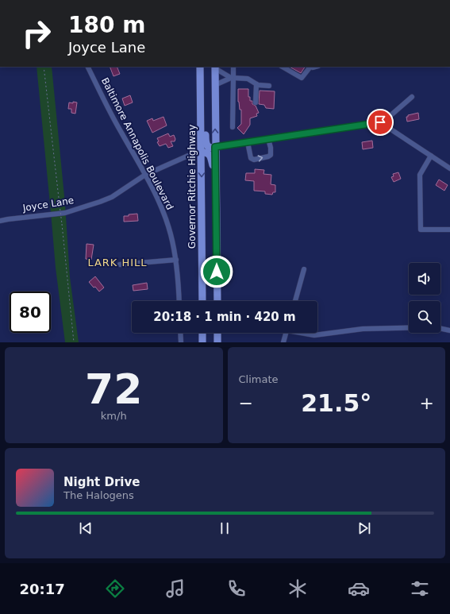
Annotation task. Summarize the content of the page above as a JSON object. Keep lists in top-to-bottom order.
{
  "streets": {
    "highway": ["Governor Ritchie Highway"],
    "street": ["Baltimore Annapolis Boulevard", "Joyce Lane"]
  },
  "crossings": [
    ["Baltimore Annapolis Boulevard", "Joyce Lane"],
    ["Governor Ritchie Highway", "Joyce Lane"]
  ],
  "districts": ["LARK HILL"],
  "page": {
    "turn": ["180 m", "Joyce Lane"],
    "limit": "80",
    "trip": "20:18 · 1 min · 420 m",
    "tile": [
      ["72", "km/h"],
      "Climate"
    ],
    "heat": ["−", "21.5°", "+"],
    "song": ["Night Drive", "The Halogens"],
    "tabs": "20:17"
  }
}
